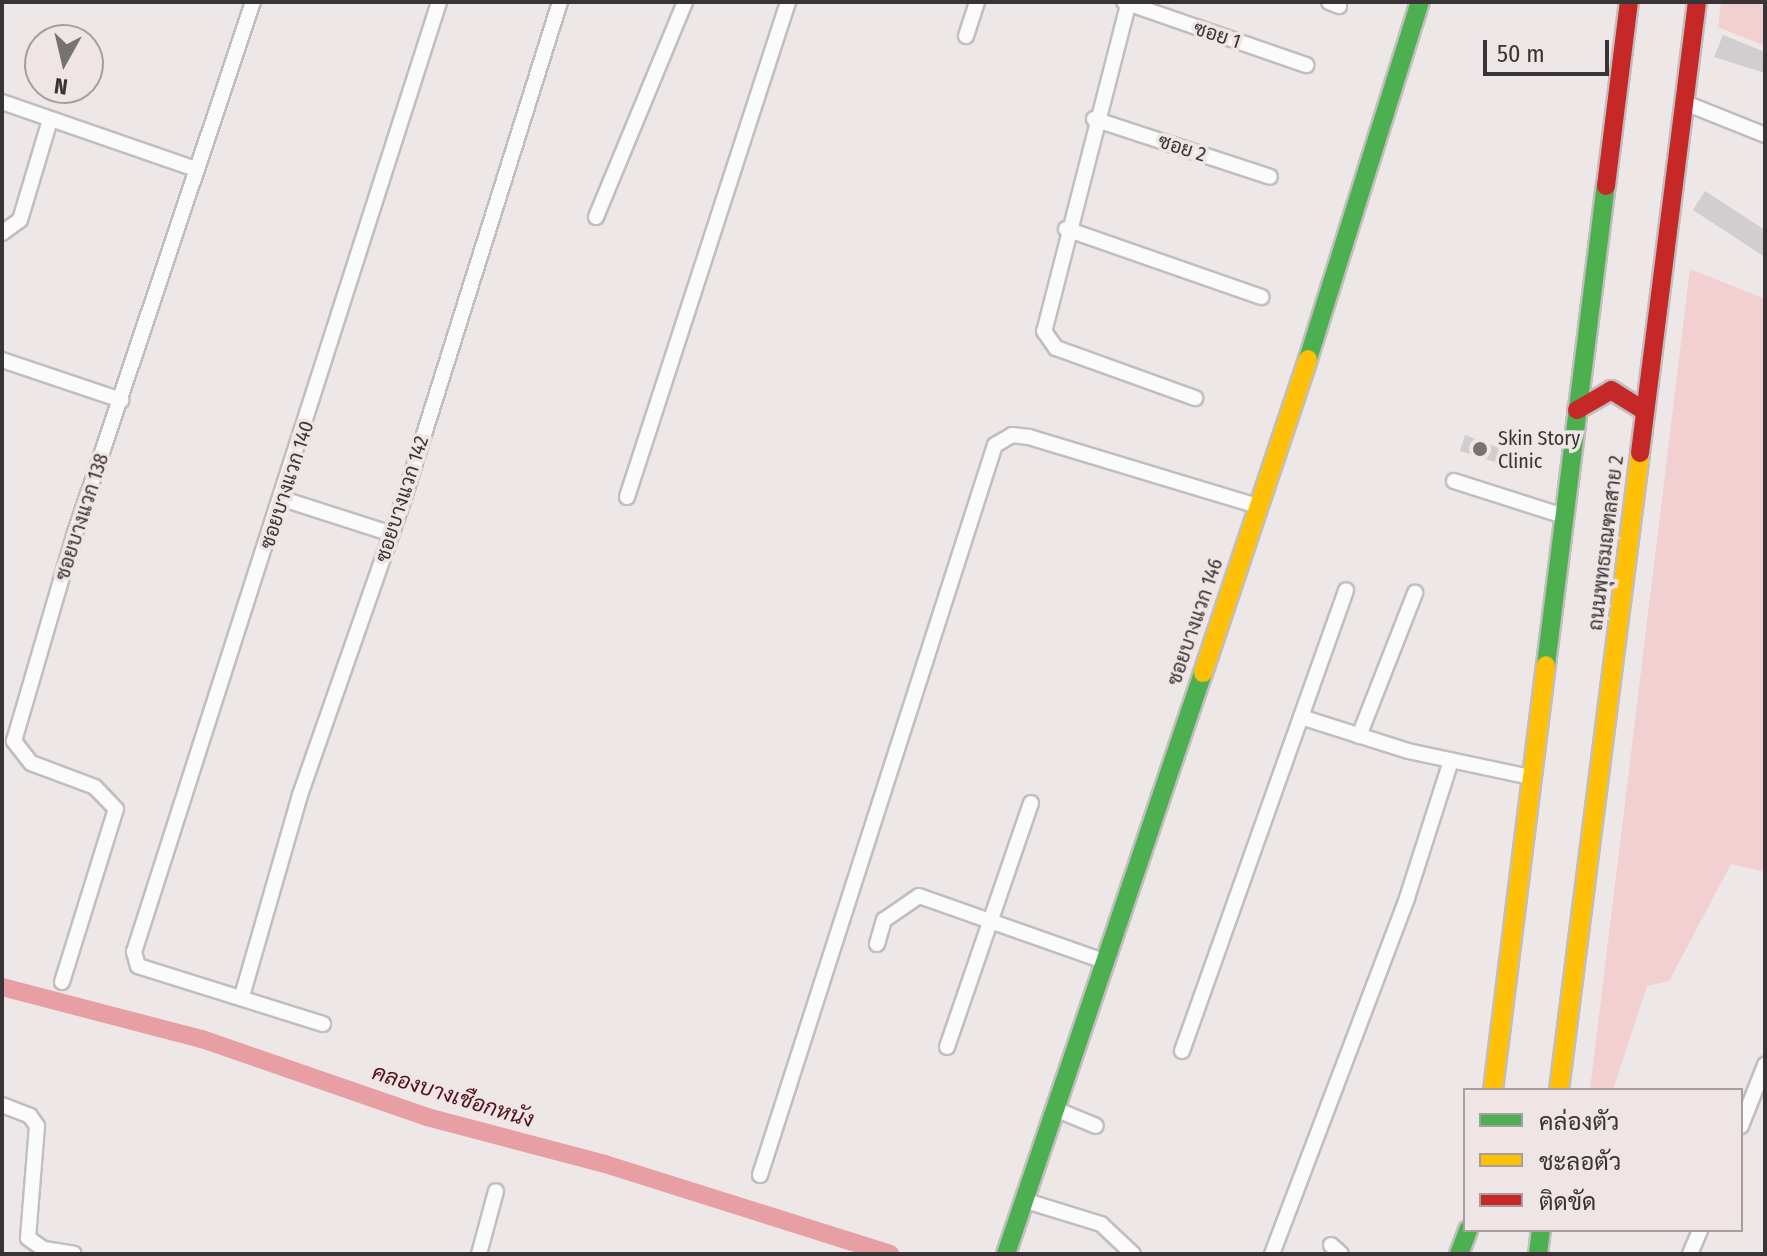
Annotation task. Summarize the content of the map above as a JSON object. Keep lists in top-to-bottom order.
{
  "streets": {
    "main road": ["ถนนพุทธมณฑลสาย 2", "ซอยบางแวก 146"],
    "street": [
      "ซอย 1",
      "ซอย 2",
      "ซอยบางแวก 140",
      "ซอยบางแวก 142",
      "ซอยบางแวก 138"
    ]
  },
  "crossings": [
    ["ซอยบางแวก 140", "ซอยบางแวก 142"]
  ],
  "water": ["คลองบางเชือกหนัง"],
  "places": ["Skin Story Clinic"],
  "legend": ["คล่องตัว", "ชะลอตัว", "ติดขัด"],
  "scale_bar": "50 m",
  "north": "bottom"
}
